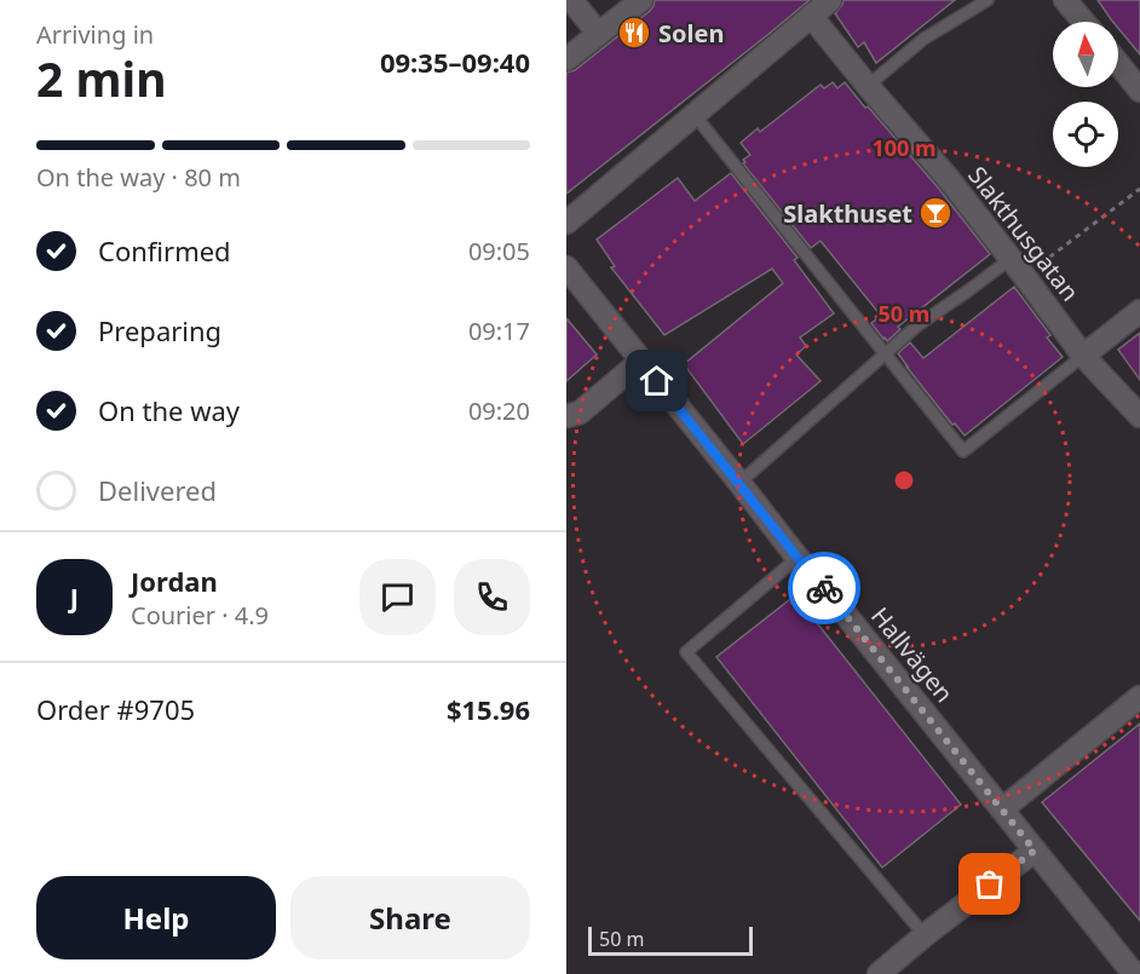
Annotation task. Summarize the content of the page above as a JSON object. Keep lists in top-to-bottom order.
{
  "streets": {
    "street": ["Slakthusgatan", "Hallvägen"]
  },
  "places": {
    "restaurant": ["Solen"],
    "bar": ["Slakthuset"]
  },
  "scale_bar": "50 m",
  "north": "top",
  "page": {
    "heading": ["2 min", "Arriving in", "09:35–09:40"],
    "panel": [
      "Jordan",
      "Courier · 4.9",
      "Order #9705",
      "$15.96"
    ],
    "bar": "On the way · 80 m",
    "list": [
      ["Confirmed", "09:05"],
      ["Preparing", "09:17"],
      ["On the way", "09:20"],
      "Delivered"
    ],
    "round": "J",
    "buttons": ["Help", "Share"],
    "scale": "50 m"
  },
  "rings": ["100 m", "50 m"]
}
